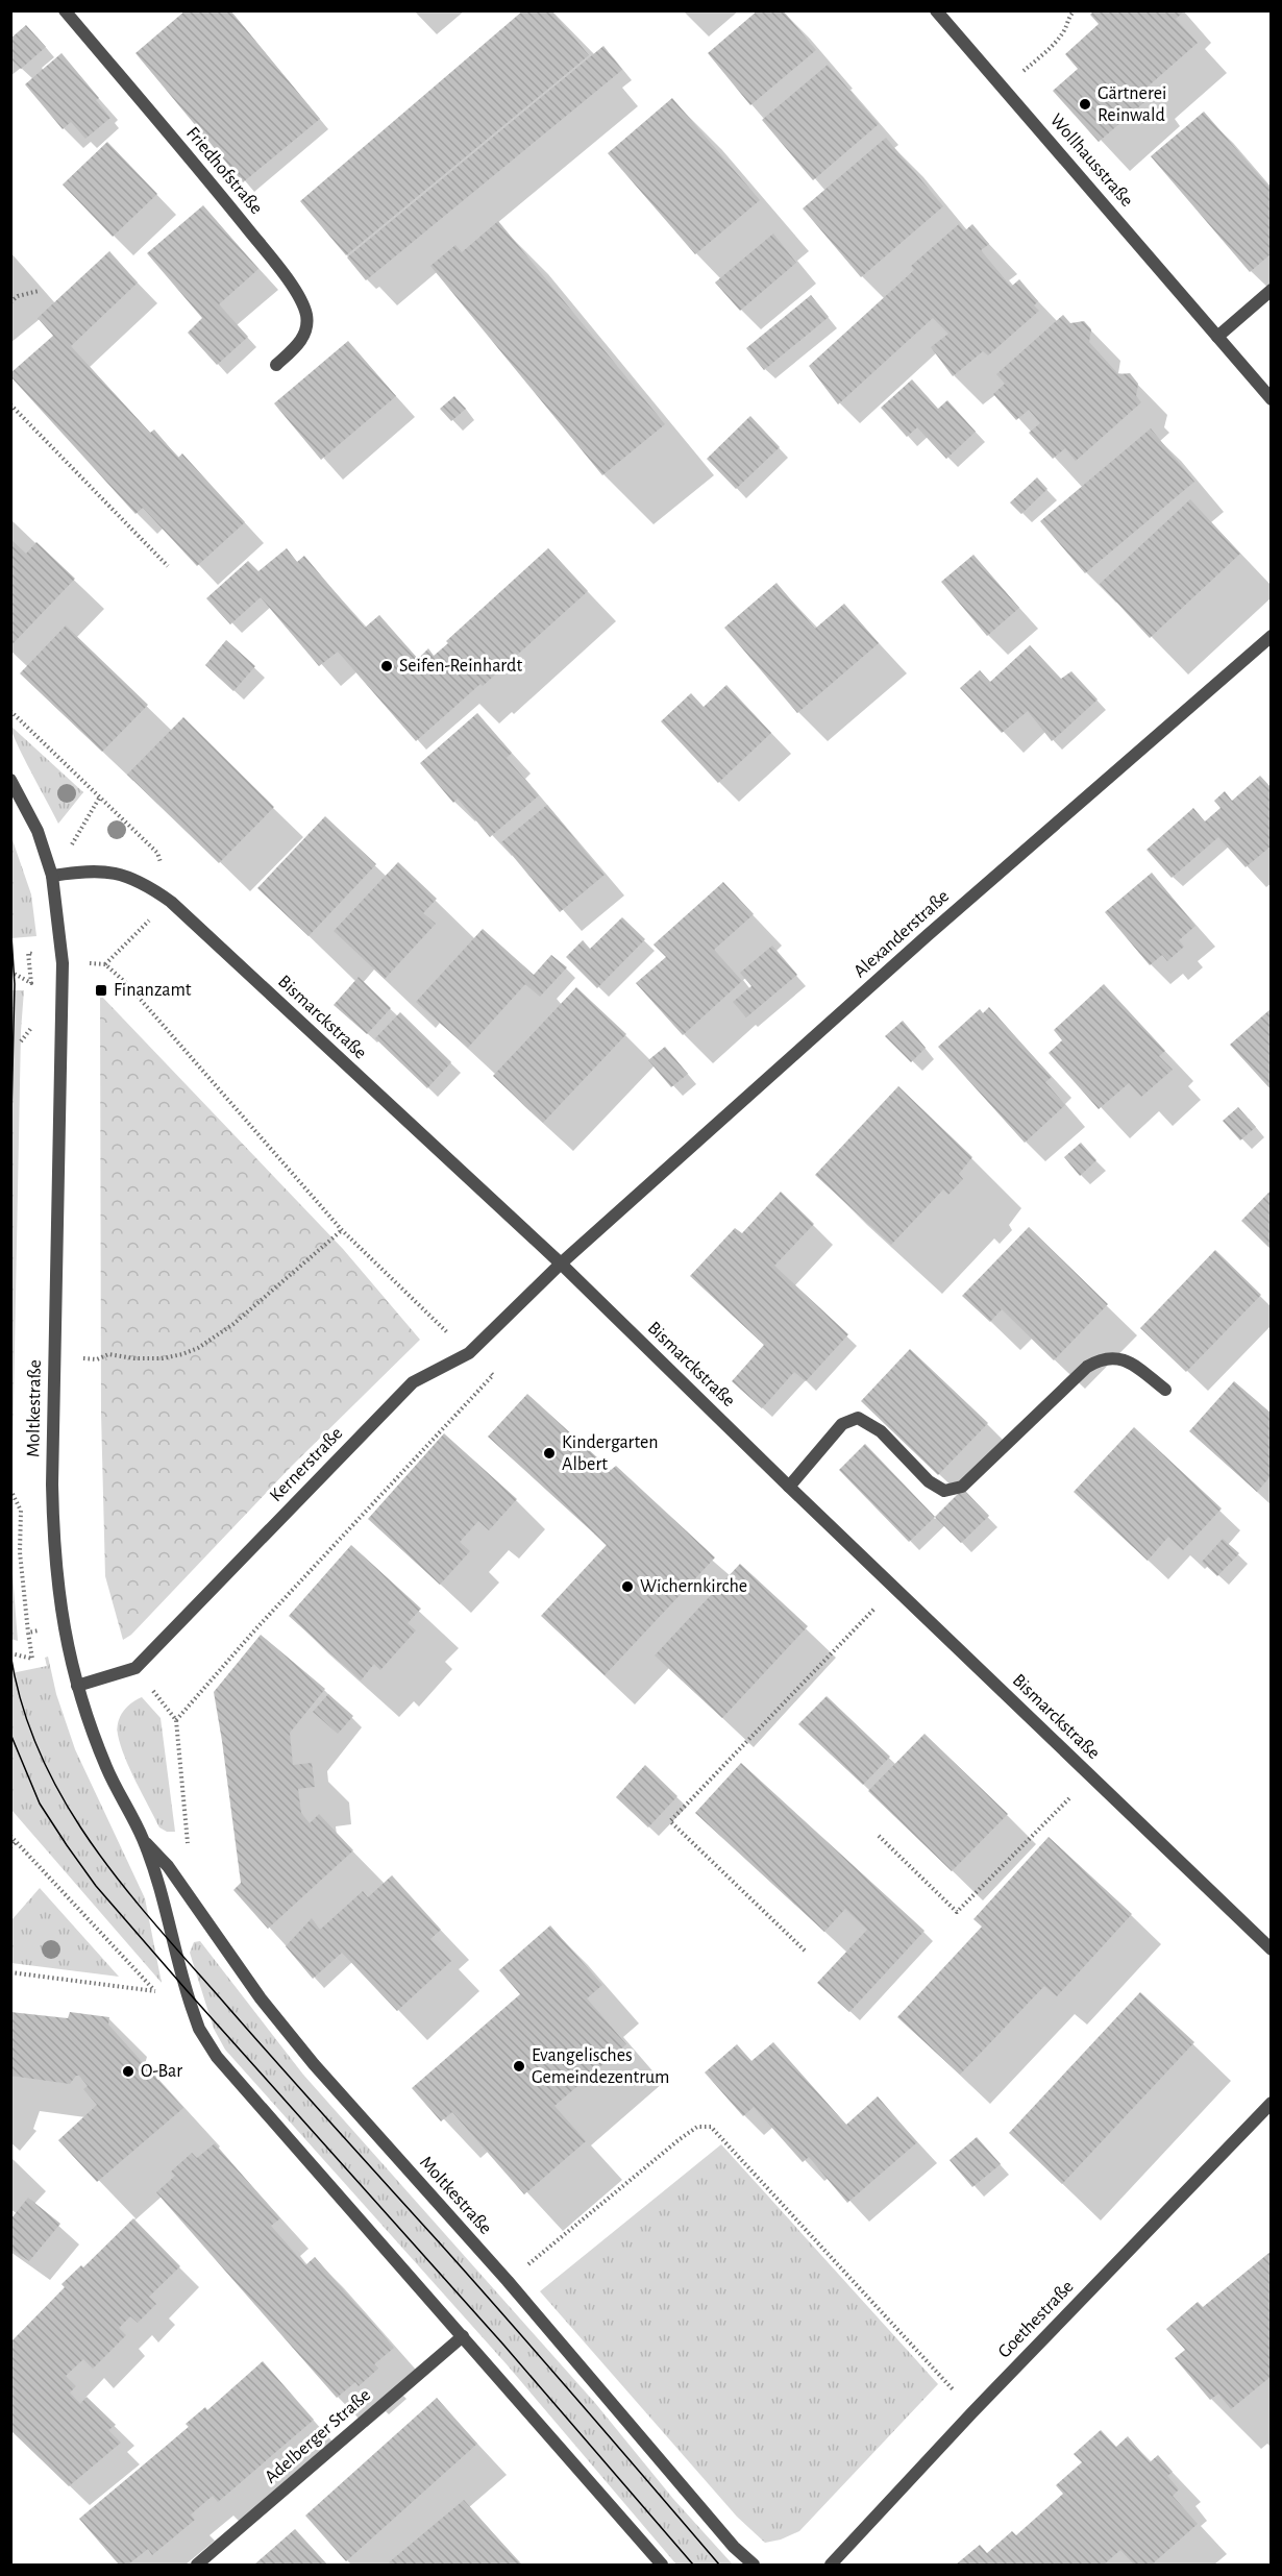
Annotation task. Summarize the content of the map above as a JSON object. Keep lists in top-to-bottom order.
{
  "streets": {
    "street": [
      "Wollhausstraße",
      "Friedhofstraße",
      "Alexanderstraße",
      "Bismarckstraße",
      "Moltkestraße",
      "Kernerstraße",
      "Goethestraße",
      "Adelberger Straße"
    ]
  },
  "crossings": [
    ["Alexanderstraße", "Bismarckstraße"],
    ["Alexanderstraße", "Kernerstraße"],
    ["Bismarckstraße", "Moltkestraße"],
    ["Bismarckstraße", "Kernerstraße"],
    ["Moltkestraße", "Kernerstraße"],
    ["Moltkestraße", "Adelberger Straße"]
  ],
  "places": {
    "other": [
      "Gärtnerei Reinwald",
      "Seifen-Reinhardt",
      "Kindergarten Albert",
      "Wichernkirche",
      "Evangelisches Gemeindezentrum",
      "O-Bar"
    ],
    "transit": ["Finanzamt"]
  }
}
